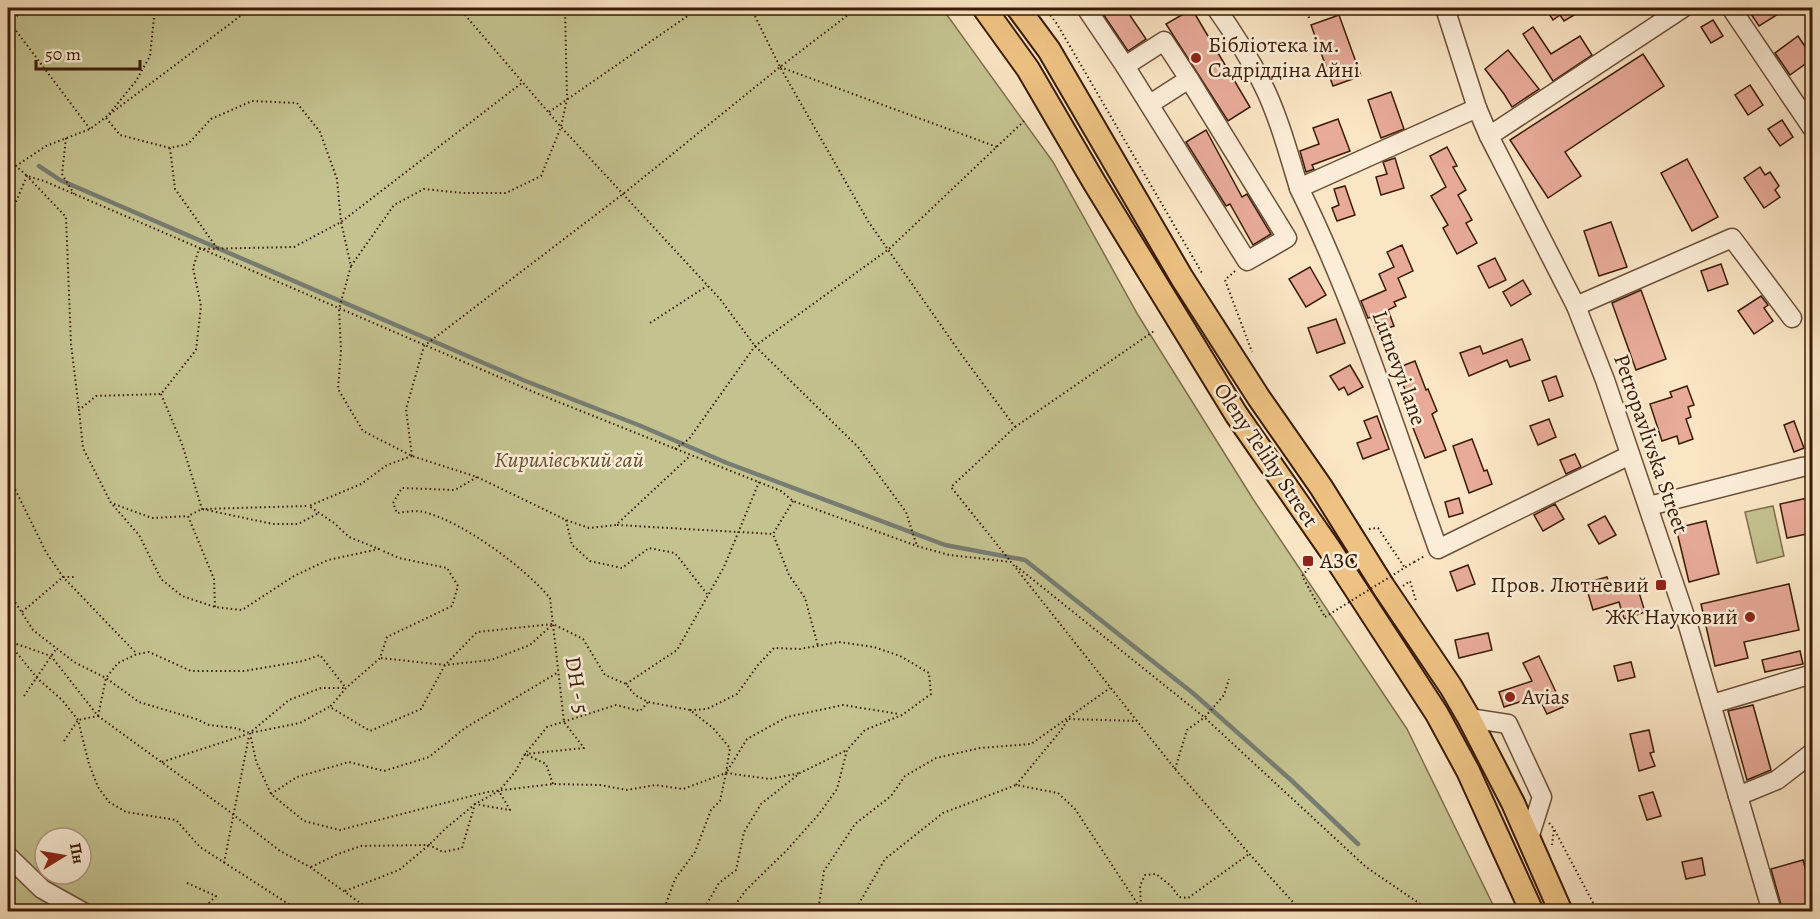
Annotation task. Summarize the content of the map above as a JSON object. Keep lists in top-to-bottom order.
{
  "streets": {
    "main road": ["Oleny Telihy Street"],
    "street": ["Lutnevyi lane", "Petropavlivska Street"],
    "path": ["DH - 5"]
  },
  "crossings": [
    ["Lutnevyi lane", "Petropavlivska Street"]
  ],
  "parks": ["Кирилівський гай"],
  "places": {
    "other": ["Бібліотека ім. Садріддіна Айні", "ЖК Науковий", "Avias"],
    "transit": ["АЗС", "Пров. Лютневий"]
  },
  "scale_bar": "50 m",
  "north": "right"
}
